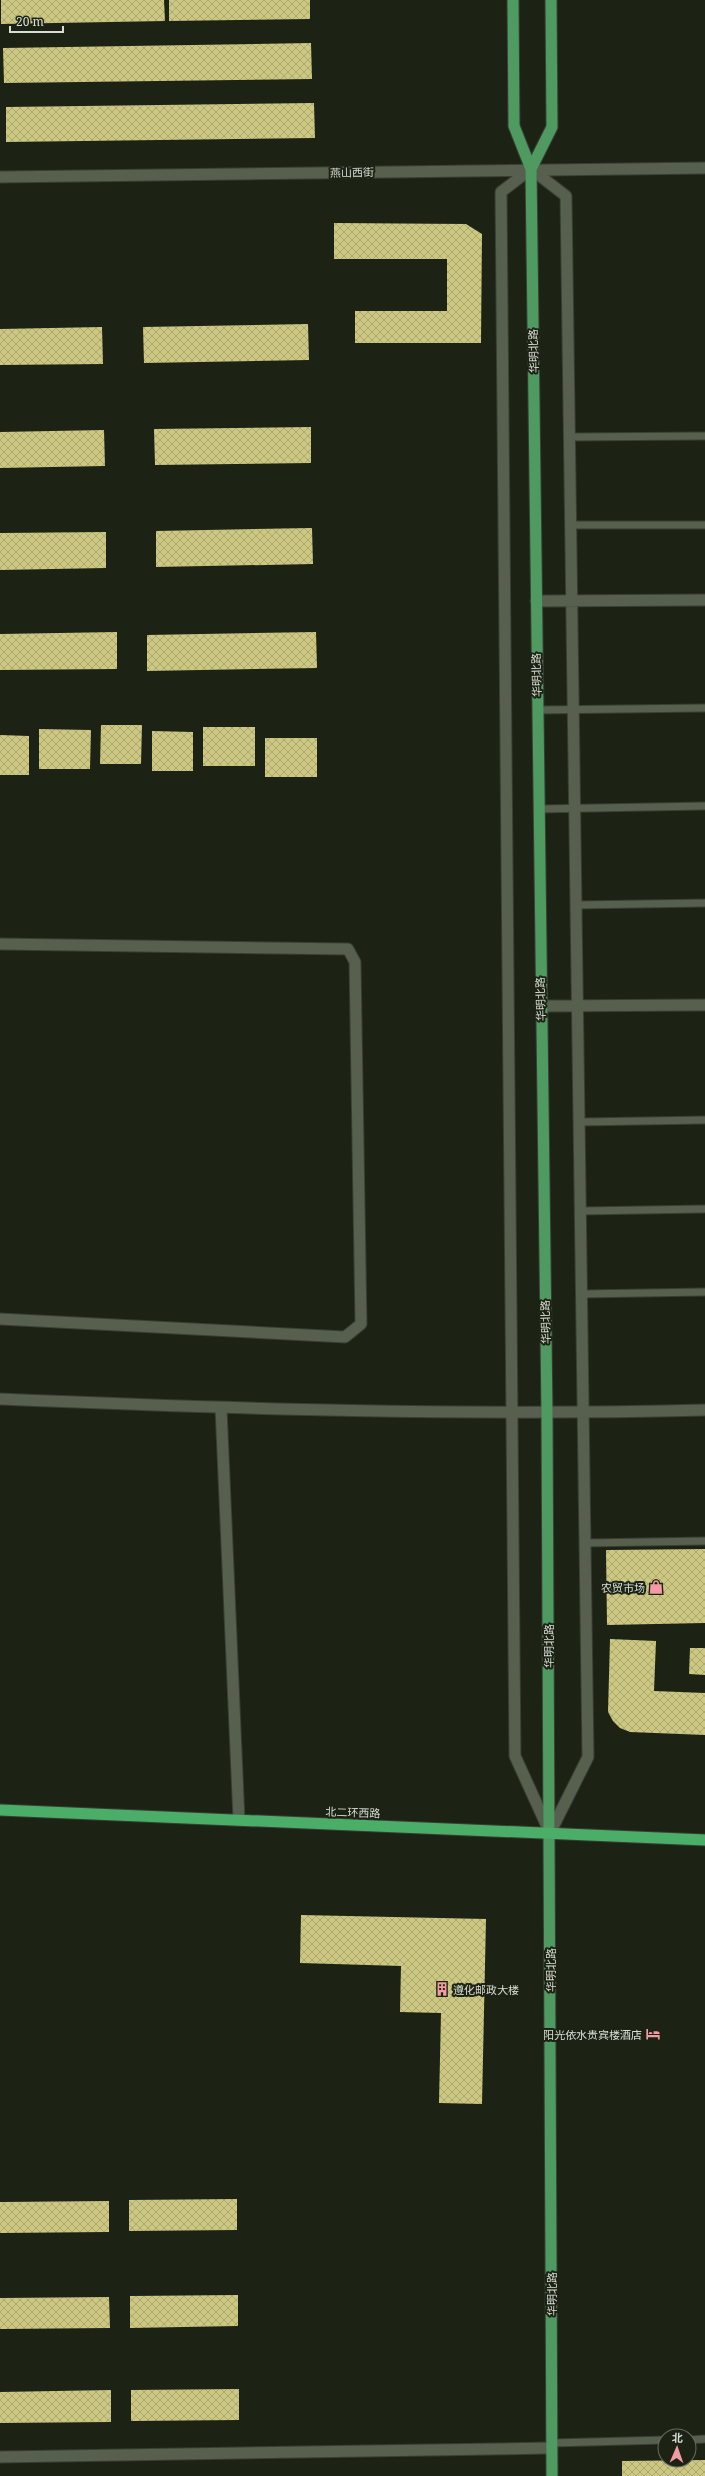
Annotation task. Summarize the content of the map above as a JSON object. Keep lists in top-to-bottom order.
{
  "streets": {
    "highway": ["北二环西路"],
    "main road": ["华明北路"],
    "street": ["燕山西街"]
  },
  "crossings": [
    ["燕山西街", "华明北路"],
    ["华明北路", "北二环西路"]
  ],
  "places": {
    "shop": ["农贸市场"],
    "building": ["遵化邮政大楼"],
    "hotel": ["阳光依水贵宾楼酒店"]
  },
  "scale_bar": "20 m",
  "north": "top"
}
